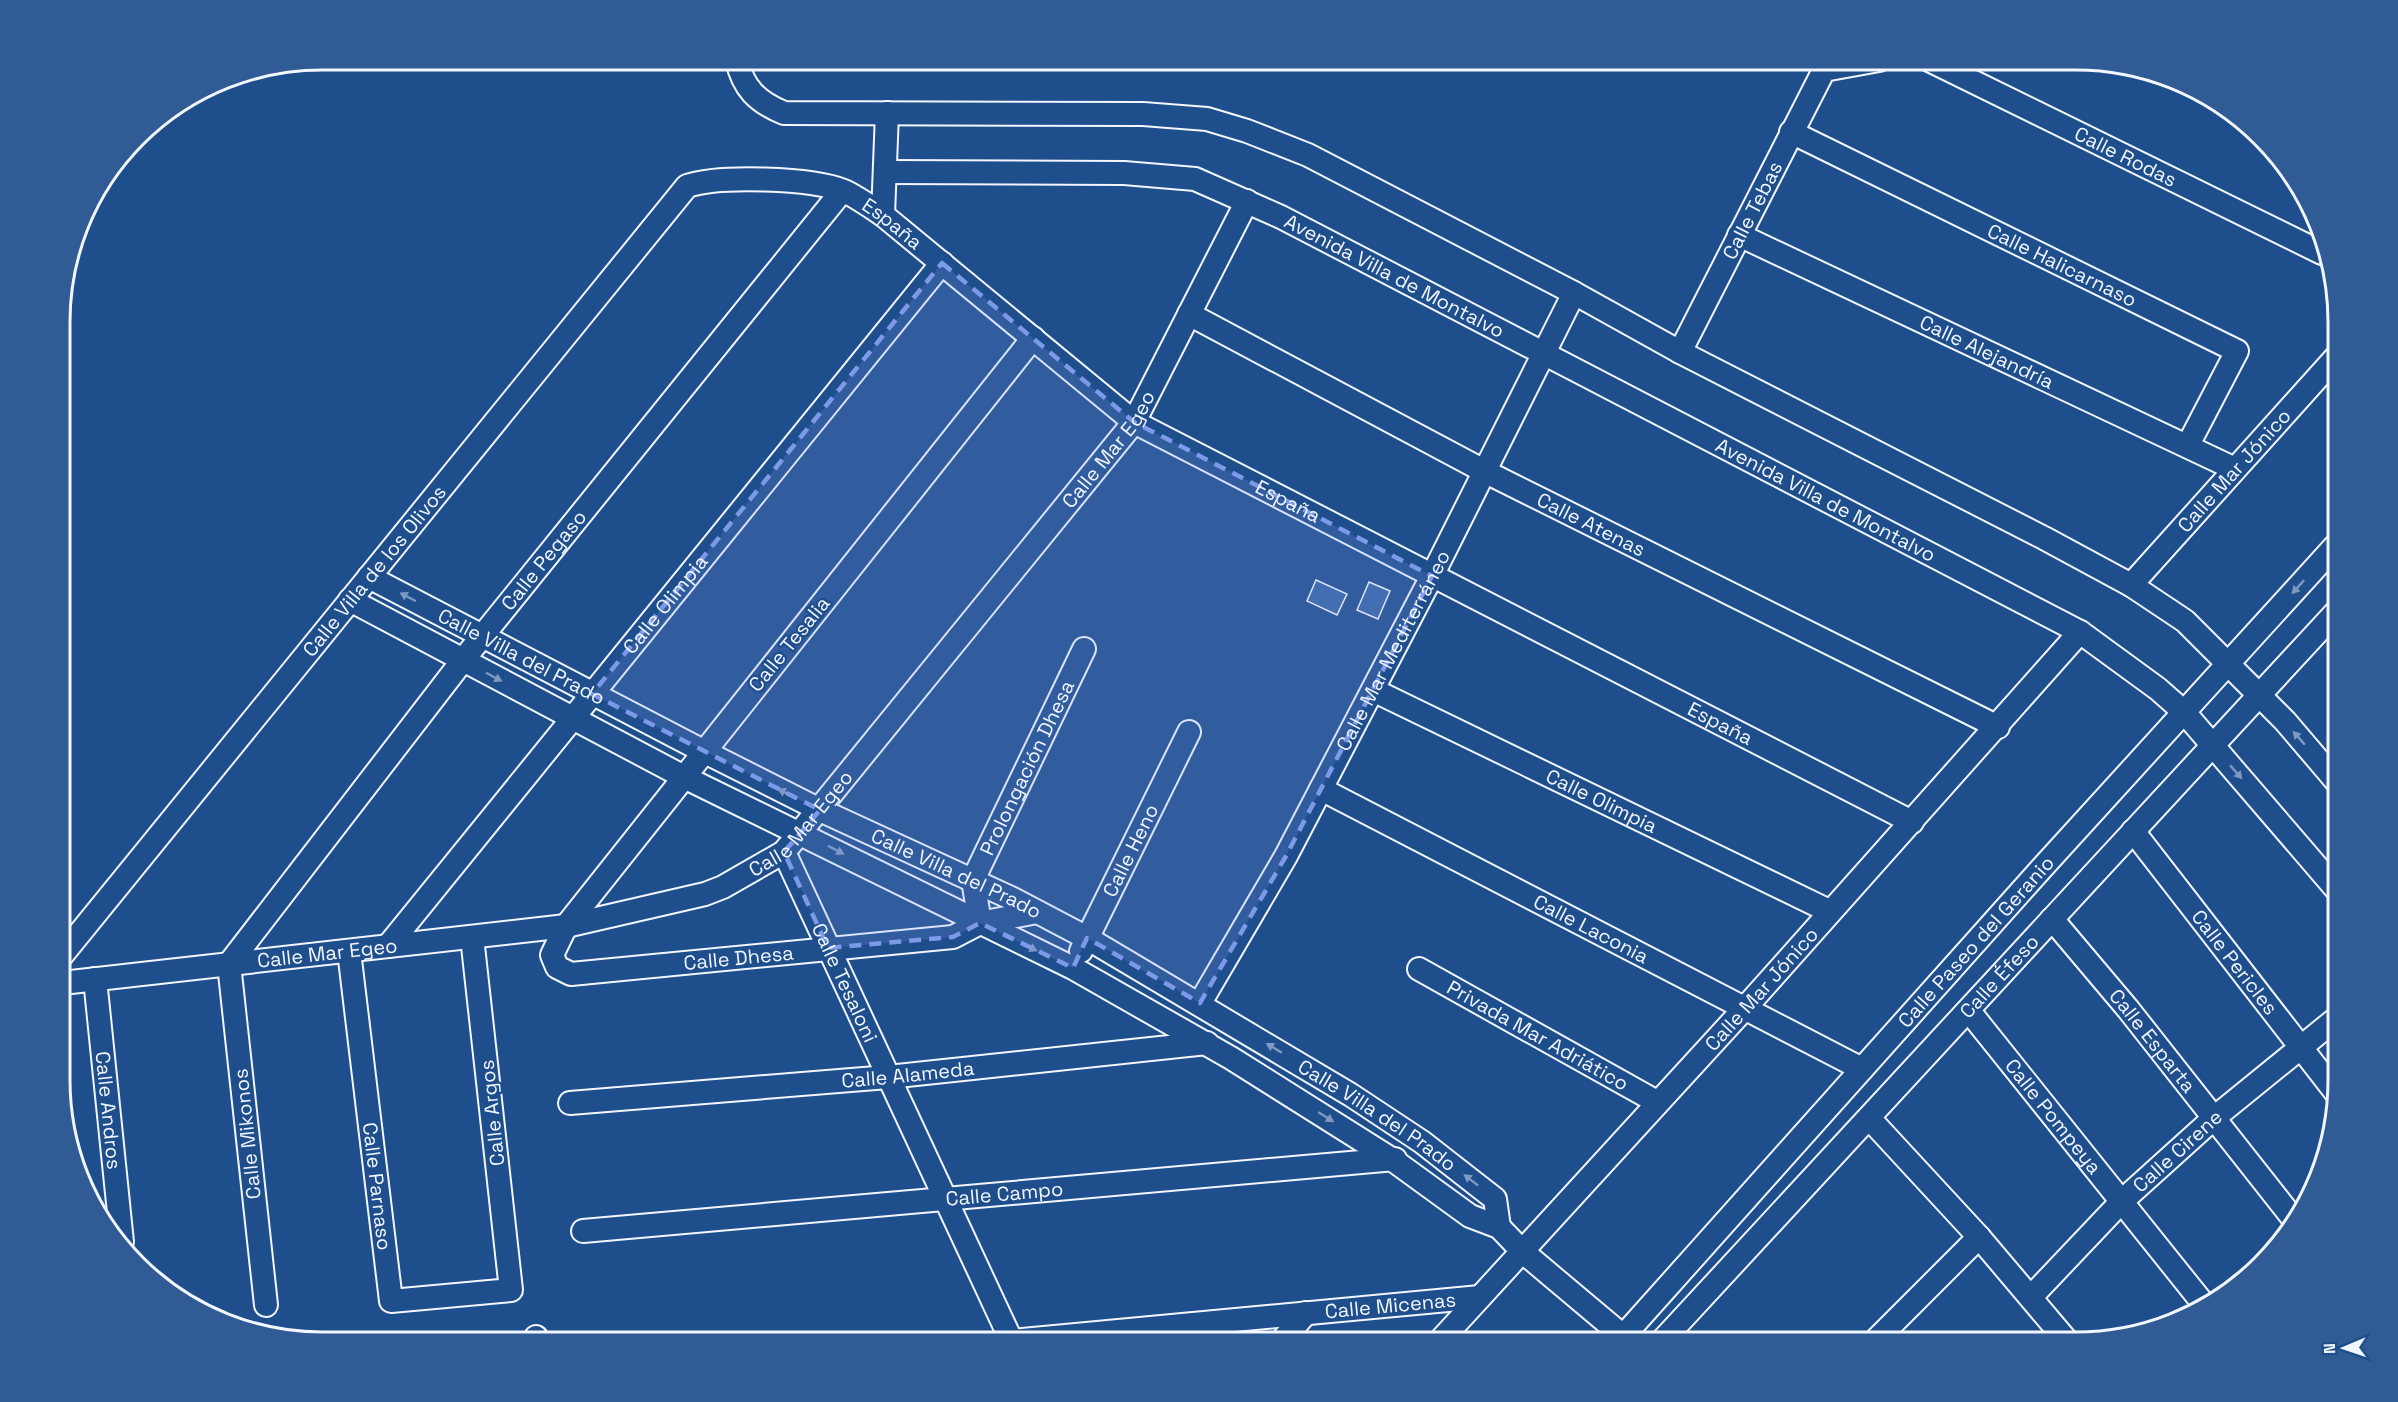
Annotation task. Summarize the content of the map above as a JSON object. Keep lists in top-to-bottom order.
{
  "streets": {
    "street": [
      "Calle Rodas",
      "Calle Tebas",
      "España",
      "Calle Halicarnaso",
      "Avenida Villa de Montalvo",
      "Calle Alejandría",
      "Calle Mar Egeo",
      "Calle Mar Jónico",
      "Calle Atenas",
      "Calle Pegaso",
      "Calle Villa de los Olivos",
      "Calle Olimpia",
      "Calle Tesalia",
      "Calle Mar Mediterráneo",
      "Calle Villa del Prado",
      "Prolongación Dhesa",
      "Calle Heno",
      "Calle Laconia",
      "Calle Paseo del Geranio",
      "Calle Dhesa",
      "Calle Pericles",
      "Calle Éfeso",
      "Calle Tesaloni",
      "Privada Mar Adriático",
      "Calle Esparta",
      "Calle Alameda",
      "Calle Andros",
      "Calle Argos",
      "Calle Pompeya",
      "Calle Mikonos",
      "Calle Cirene",
      "Calle Parnaso",
      "Calle Campo",
      "Calle Micenas"
    ]
  },
  "crossings": [
    ["Calle Tebas", "Calle Halicarnaso"],
    ["Calle Tebas", "Calle Alejandría"],
    ["España", "Calle Mar Egeo"],
    ["España", "Calle Mar Jónico"],
    ["España", "Calle Pegaso"],
    ["España", "Calle Villa de los Olivos"],
    ["España", "Calle Olimpia"],
    ["España", "Calle Tesalia"],
    ["España", "Calle Mar Mediterráneo"],
    ["Calle Halicarnaso", "Calle Alejandría"],
    ["Avenida Villa de Montalvo", "Calle Mar Egeo"],
    ["Avenida Villa de Montalvo", "Calle Mar Jónico"],
    ["Avenida Villa de Montalvo", "Calle Mar Mediterráneo"],
    ["Avenida Villa de Montalvo", "Calle Paseo del Geranio"],
    ["Avenida Villa de Montalvo", "Calle Éfeso"],
    ["Calle Alejandría", "Calle Mar Jónico"],
    ["Calle Mar Egeo", "Calle Atenas"],
    ["Calle Mar Egeo", "Calle Pegaso"],
    ["Calle Mar Egeo", "Calle Olimpia"],
    ["Calle Mar Egeo", "Calle Tesalia"],
    ["Calle Mar Egeo", "Calle Villa del Prado"],
    ["Calle Mar Egeo", "Calle Tesaloni"],
    ["Calle Mar Egeo", "Calle Andros"],
    ["Calle Mar Egeo", "Calle Argos"],
    ["Calle Mar Egeo", "Calle Mikonos"],
    ["Calle Mar Egeo", "Calle Parnaso"],
    ["Calle Mar Jónico", "Calle Atenas"],
    ["Calle Mar Jónico", "Calle Olimpia"],
    ["Calle Mar Jónico", "Calle Villa del Prado"],
    ["Calle Mar Jónico", "Calle Laconia"],
    ["Calle Mar Jónico", "Privada Mar Adriático"],
    ["Calle Mar Jónico", "Calle Micenas"],
    ["Calle Atenas", "Calle Mar Mediterráneo"],
    ["Calle Pegaso", "Calle Villa del Prado"],
    ["Calle Pegaso", "Calle Mikonos"],
    ["Calle Villa de los Olivos", "Calle Villa del Prado"],
    ["Calle Olimpia", "Calle Mar Mediterráneo"],
    ["Calle Olimpia", "Calle Villa del Prado"],
    ["Calle Tesalia", "Calle Villa del Prado"],
    ["Calle Tesalia", "Calle Dhesa"],
    ["Calle Mar Mediterráneo", "Calle Villa del Prado"],
    ["Calle Mar Mediterráneo", "Calle Laconia"],
    ["Calle Villa del Prado", "Prolongación Dhesa"],
    ["Calle Villa del Prado", "Calle Heno"],
    ["Calle Villa del Prado", "Calle Dhesa"],
    ["Calle Villa del Prado", "Calle Alameda"],
    ["Calle Villa del Prado", "Calle Campo"],
    ["Prolongación Dhesa", "Calle Dhesa"],
    ["Calle Laconia", "Calle Paseo del Geranio"],
    ["Calle Dhesa", "Calle Tesaloni"],
    ["Calle Pericles", "Calle Éfeso"],
    ["Calle Pericles", "Calle Cirene"],
    ["Calle Éfeso", "Calle Esparta"],
    ["Calle Éfeso", "Calle Pompeya"],
    ["Calle Tesaloni", "Calle Alameda"],
    ["Calle Tesaloni", "Calle Campo"],
    ["Calle Esparta", "Calle Cirene"],
    ["Calle Argos", "Calle Parnaso"],
    ["Calle Pompeya", "Calle Cirene"]
  ],
  "north": "left"
}
